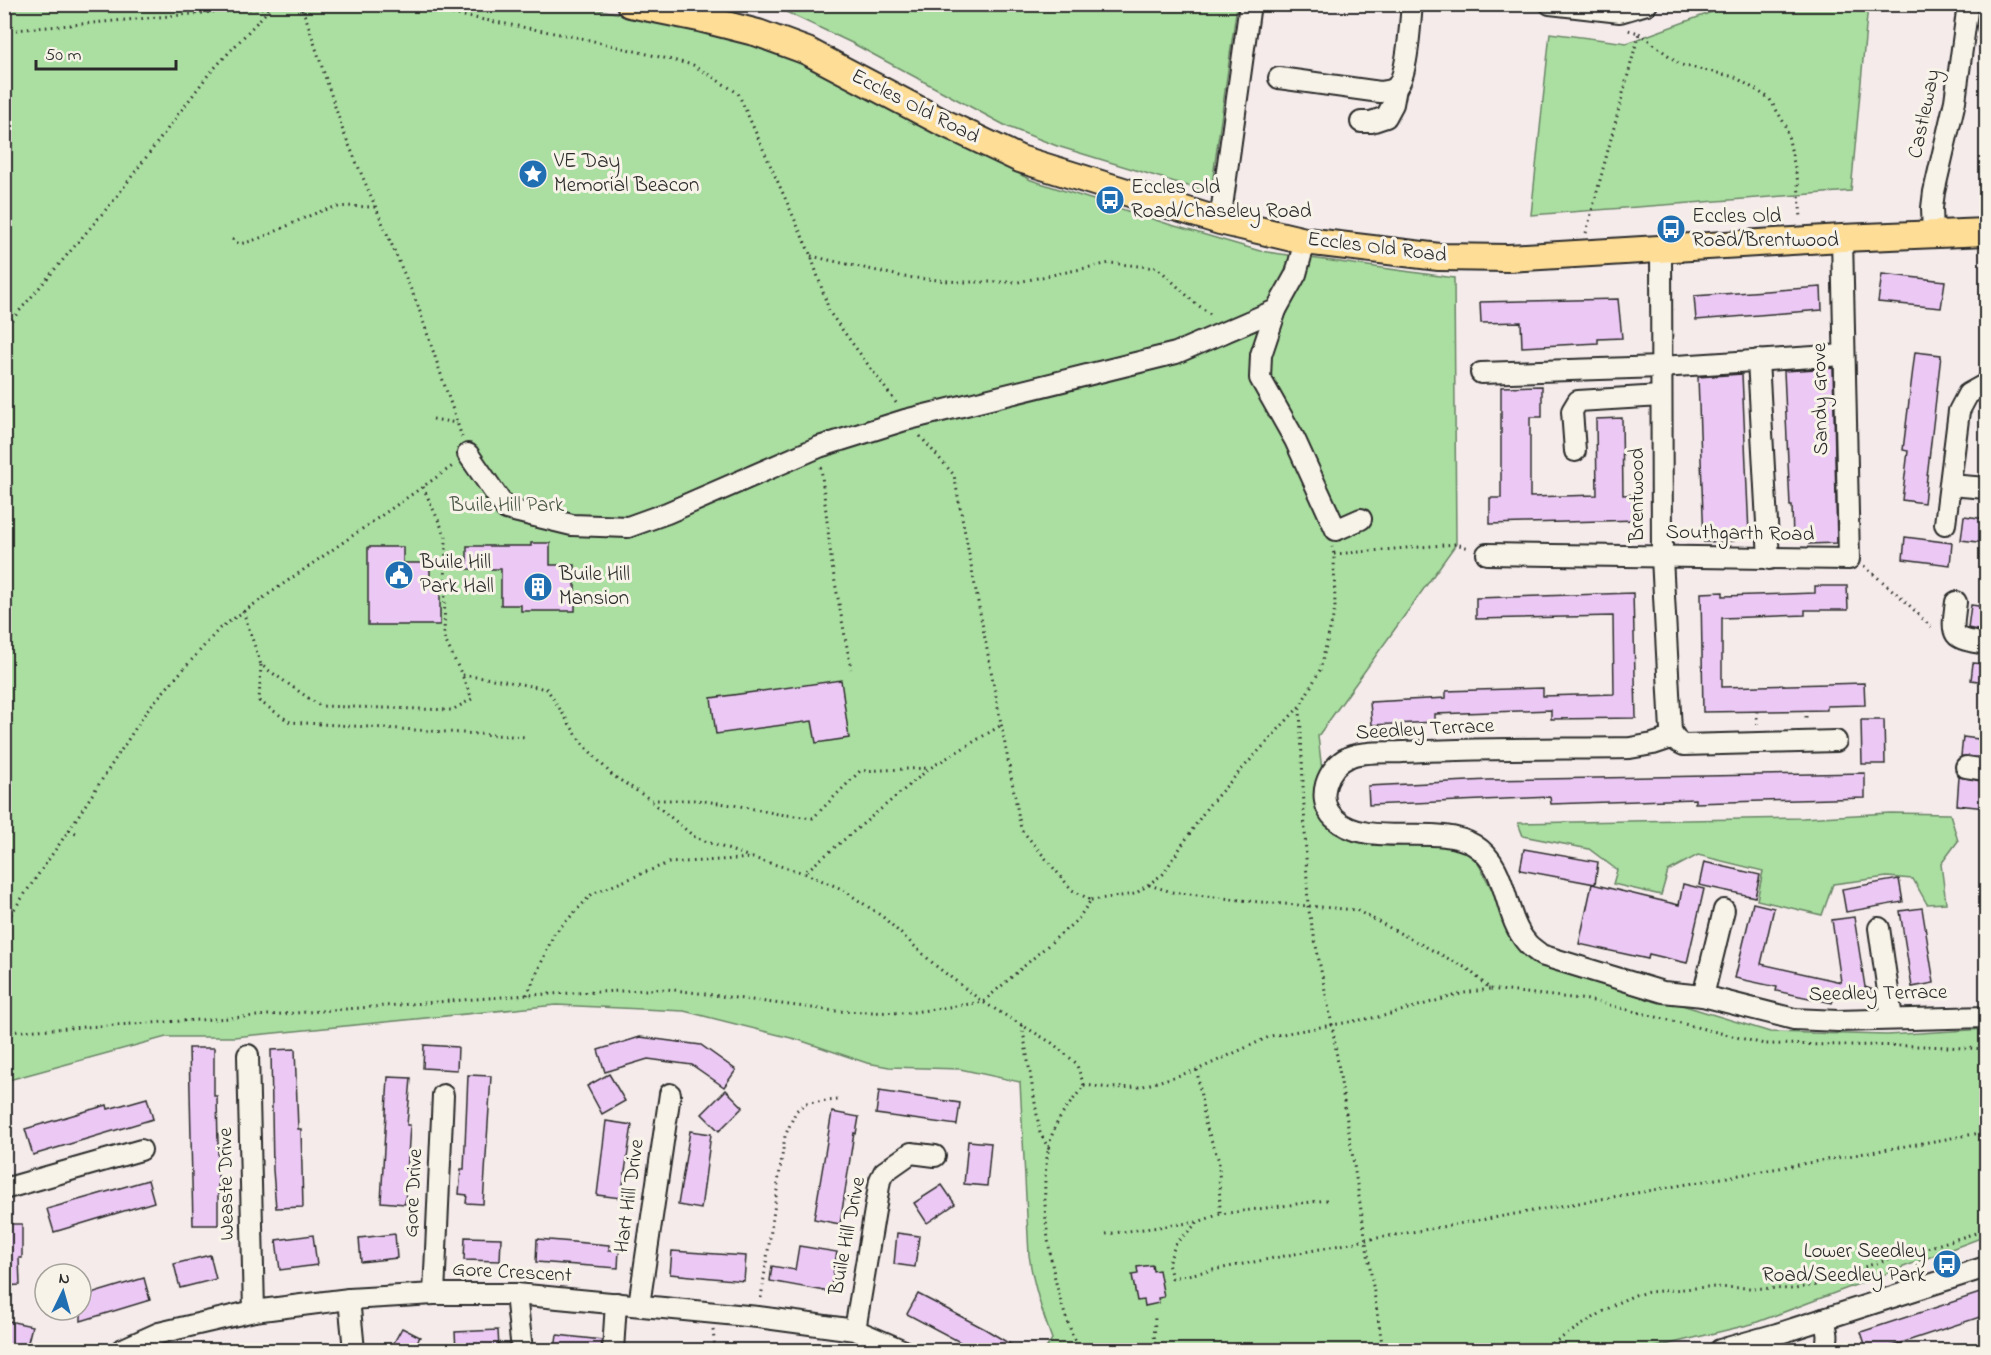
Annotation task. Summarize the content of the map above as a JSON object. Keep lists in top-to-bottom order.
{
  "streets": {
    "main road": ["Eccles Old Road"],
    "street": [
      "Castleway",
      "Sandy Grove",
      "Brentwood",
      "Southgarth Road",
      "Seedley Terrace",
      "Weaste Drive",
      "Gore Drive",
      "Hart Hill Drive",
      "Buile Hill Drive",
      "Gore Crescent"
    ]
  },
  "crossings": [
    ["Eccles Old Road", "Castleway"],
    ["Eccles Old Road", "Sandy Grove"],
    ["Eccles Old Road", "Brentwood"],
    ["Sandy Grove", "Southgarth Road"],
    ["Brentwood", "Southgarth Road"],
    ["Brentwood", "Seedley Terrace"],
    ["Weaste Drive", "Gore Crescent"],
    ["Gore Drive", "Gore Crescent"],
    ["Hart Hill Drive", "Gore Crescent"],
    ["Buile Hill Drive", "Gore Crescent"]
  ],
  "parks": ["Buile Hill Park"],
  "places": {
    "place": ["VE Day Memorial Beacon"],
    "bus stop": ["Eccles Old Road/Chaseley Road", "Eccles Old Road/Brentwood", "Lower Seedley Road/Seedley Park"],
    "public building": ["Buile Hill Park Hall"],
    "building": ["Buile Hill Mansion"]
  },
  "scale_bar": "50 m",
  "north": "top"
}
